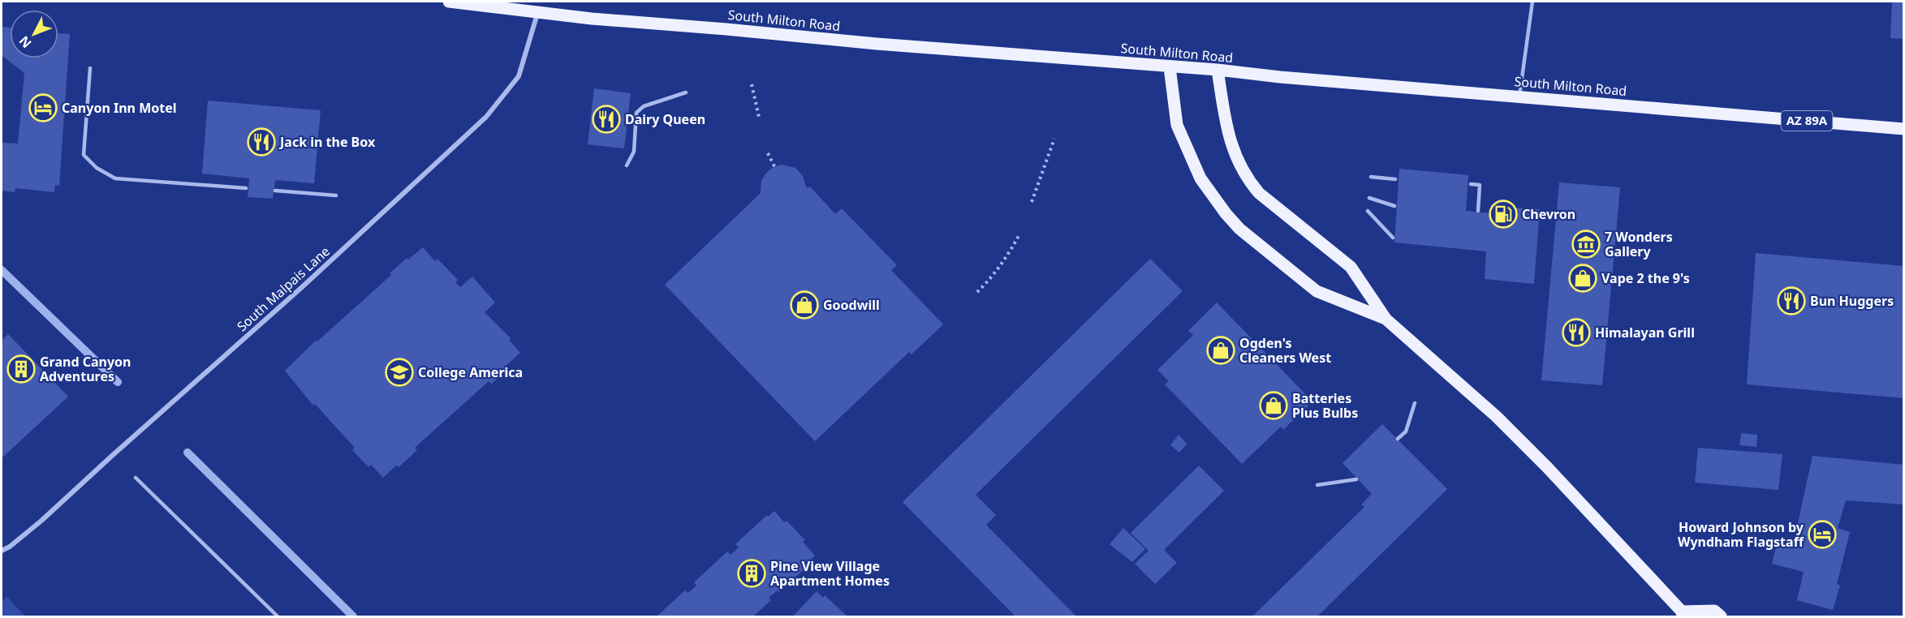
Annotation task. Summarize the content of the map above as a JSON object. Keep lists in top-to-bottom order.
{
  "streets": {
    "main road": ["South Milton Road", "AZ 89A"],
    "street": ["South Malpais Lane"]
  },
  "crossings": [
    ["South Milton Road", "South Malpais Lane"]
  ],
  "places": {
    "hotel": ["Canyon Inn Motel", "Howard Johnson by Wyndham Flagstaff"],
    "restaurant": [
      "Dairy Queen",
      "Jack in the Box",
      "Bun Huggers",
      "Himalayan Grill"
    ],
    "fuel station": ["Chevron"],
    "museum": ["7 Wonders Gallery"],
    "shop": [
      "Vape 2 the 9's",
      "Goodwill",
      "Ogden's Cleaners West",
      "Batteries Plus Bulbs"
    ],
    "building": ["Grand Canyon Adventures", "Pine View Village Apartment Homes"],
    "school or university": ["College America"]
  },
  "north": "bottom left"
}
